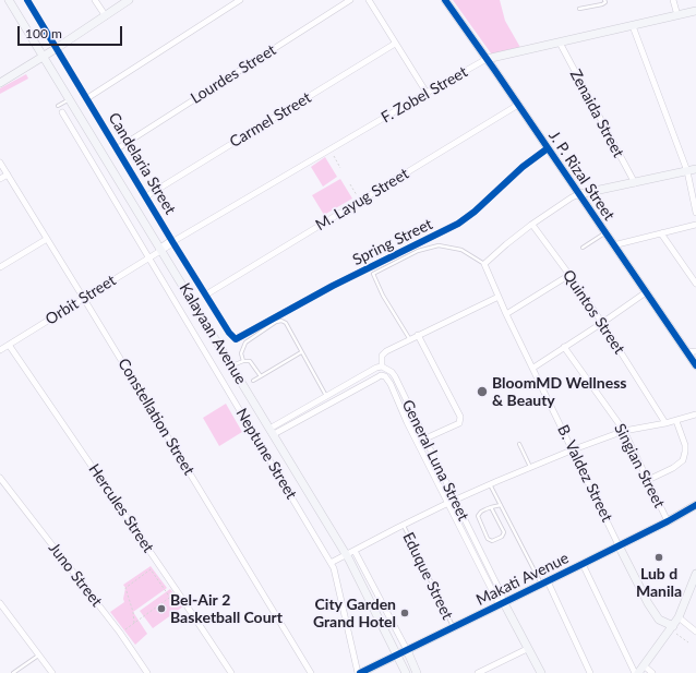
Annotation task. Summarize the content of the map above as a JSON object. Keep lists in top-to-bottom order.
{
  "streets": {
    "main road": [
      "F. Zobel Street",
      "J. P. Rizal Street",
      "Kalayaan Avenue",
      "General Luna Street",
      "B. Valdez Street",
      "Makati Avenue"
    ],
    "street": [
      "Lourdes Street",
      "Zenaida Street",
      "Carmel Street",
      "Candelaria Street",
      "M. Layug Street",
      "Spring Street",
      "Orbit Street",
      "Quintos Street",
      "Constellation Street",
      "Neptune Street",
      "Singian Street",
      "Hercules Street",
      "Juno Street"
    ],
    "lane": ["Eduque Street"]
  },
  "crossings": [
    ["Lourdes Street", "Candelaria Street"],
    ["F. Zobel Street", "Zenaida Street"],
    ["F. Zobel Street", "Candelaria Street"],
    ["F. Zobel Street", "J. P. Rizal Street"],
    ["F. Zobel Street", "Orbit Street"],
    ["F. Zobel Street", "Kalayaan Avenue"],
    ["Carmel Street", "Candelaria Street"],
    ["Candelaria Street", "M. Layug Street"],
    ["Candelaria Street", "Spring Street"],
    ["J. P. Rizal Street", "M. Layug Street"],
    ["J. P. Rizal Street", "Spring Street"],
    ["Orbit Street", "Kalayaan Avenue"],
    ["Orbit Street", "Constellation Street"],
    ["Orbit Street", "Neptune Street"],
    ["Orbit Street", "Hercules Street"],
    ["Kalayaan Avenue", "General Luna Street"],
    ["Kalayaan Avenue", "Makati Avenue"],
    ["Neptune Street", "Makati Avenue"],
    ["General Luna Street", "Makati Avenue"],
    ["Singian Street", "Makati Avenue"],
    ["B. Valdez Street", "Makati Avenue"],
    ["Eduque Street", "Makati Avenue"]
  ],
  "places": [
    "BloomMD Wellness & Beauty",
    "Lub d Manila",
    "Bel-Air 2 Basketball Court",
    "City Garden Grand Hotel"
  ],
  "scale_bar": "100 m"
}
